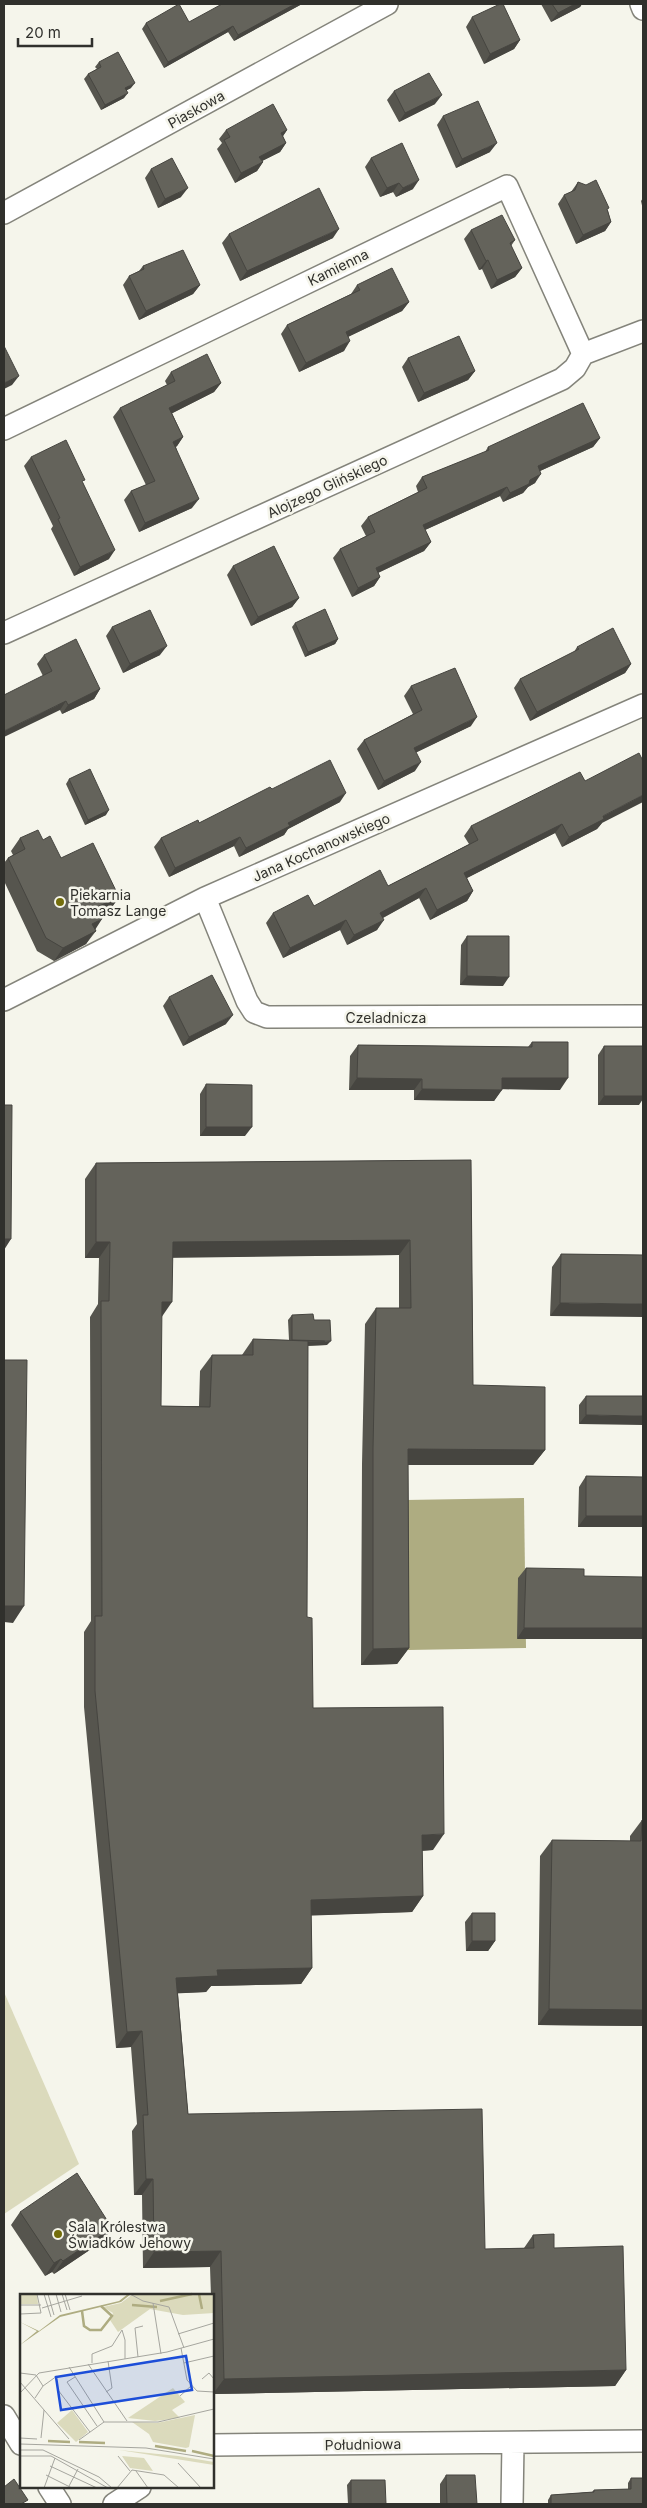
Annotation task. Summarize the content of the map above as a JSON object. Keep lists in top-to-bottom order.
{
  "streets": {
    "street": [
      "Piaskowa",
      "Kamienna",
      "Alojzego Glińskiego",
      "Jana Kochanowskiego",
      "Czeladnicza",
      "Południowa"
    ]
  },
  "crossings": [
    ["Kamienna", "Alojzego Glińskiego"],
    ["Jana Kochanowskiego", "Czeladnicza"]
  ],
  "places": ["Piekarnia Tomasz Lange", "Sala Królestwa Świadków Jehowy"],
  "scale_bar": "20 m"
}
